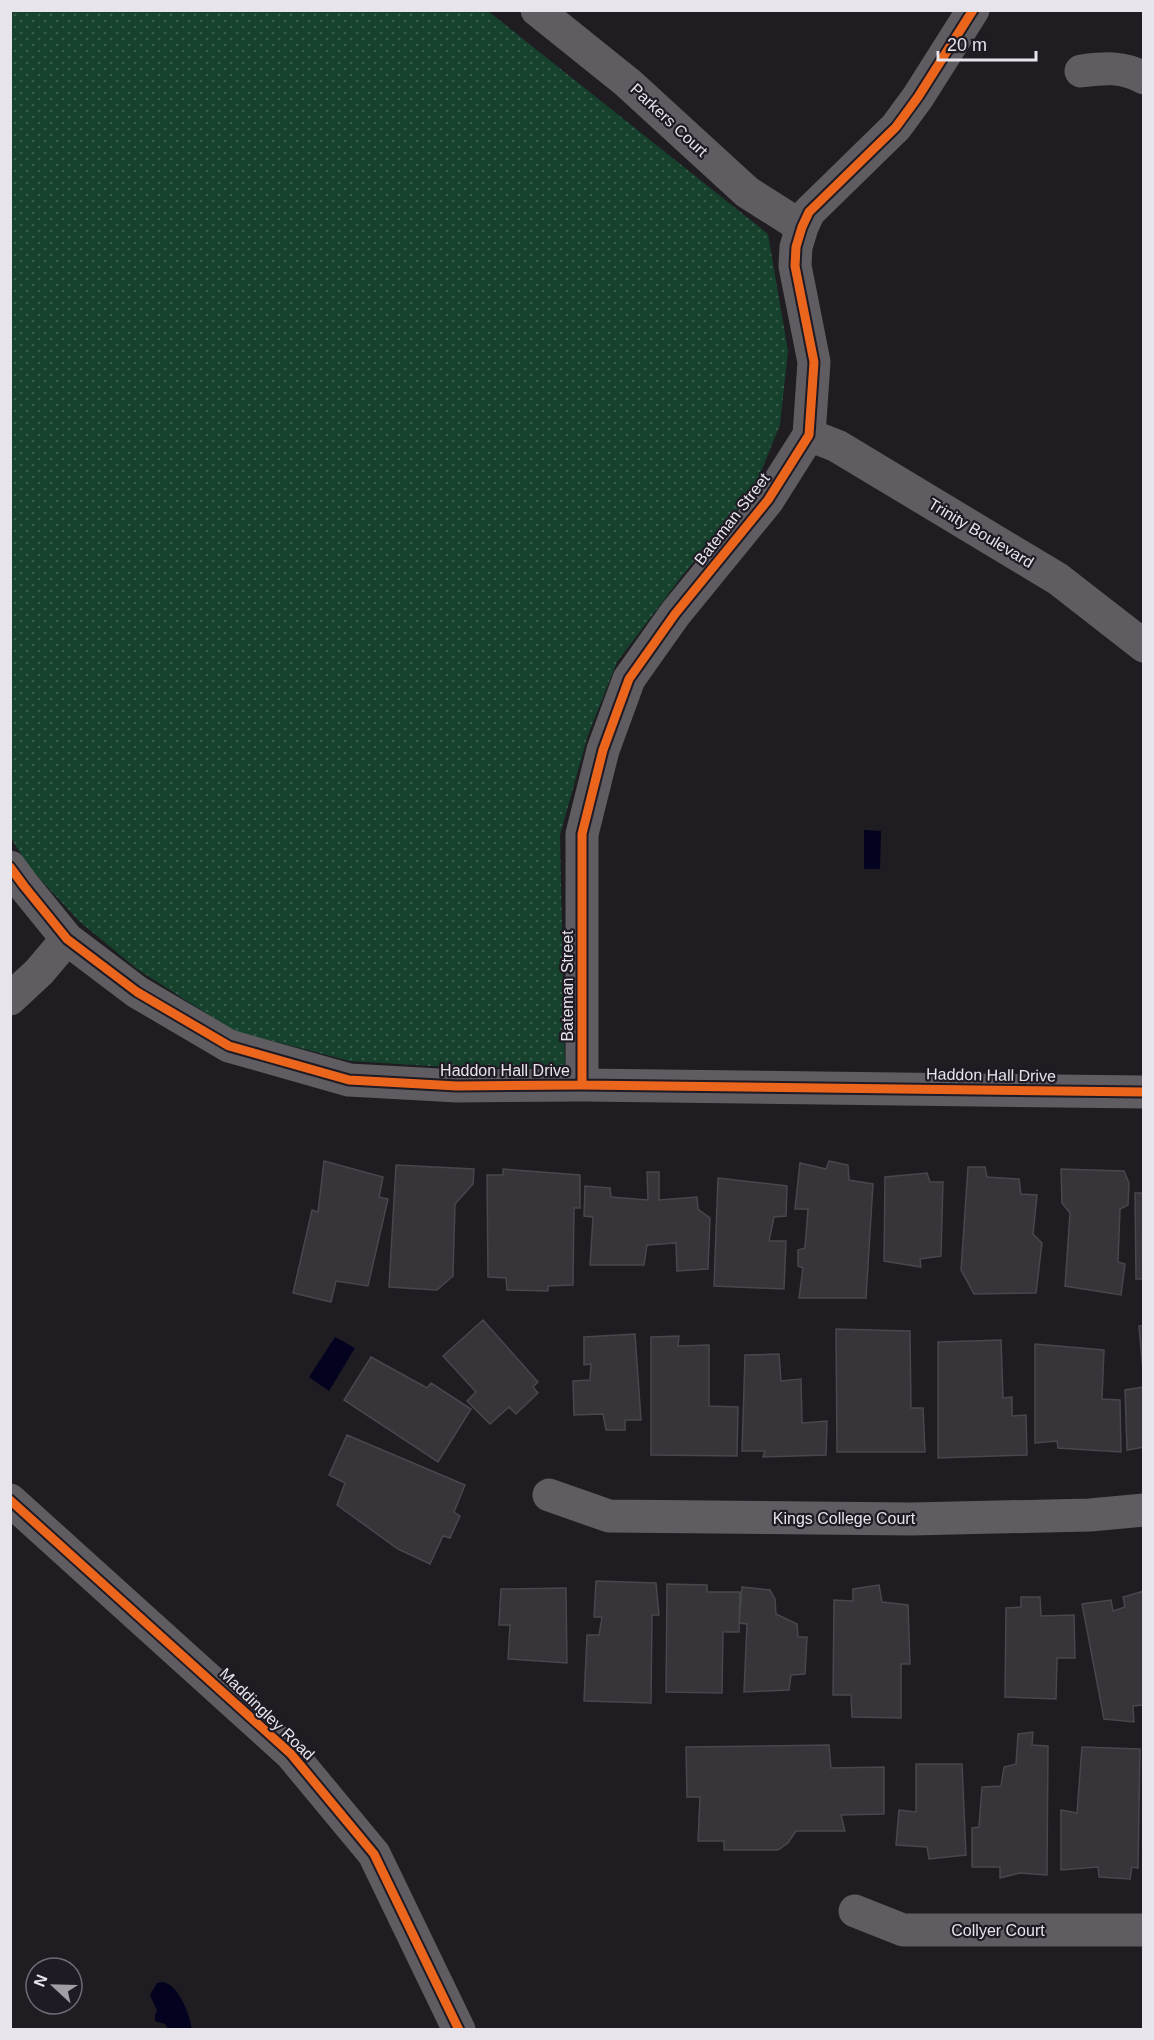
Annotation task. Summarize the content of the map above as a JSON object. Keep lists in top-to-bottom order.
{
  "streets": {
    "street": [
      "Parkers Court",
      "Bateman Street",
      "Trinity Boulevard",
      "Haddon Hall Drive",
      "Kings College Court",
      "Maddingley Road",
      "Collyer Court"
    ]
  },
  "crossings": [
    ["Parkers Court", "Bateman Street"],
    ["Bateman Street", "Trinity Boulevard"],
    ["Bateman Street", "Haddon Hall Drive"]
  ],
  "scale_bar": "20 m",
  "north": "left"
}
